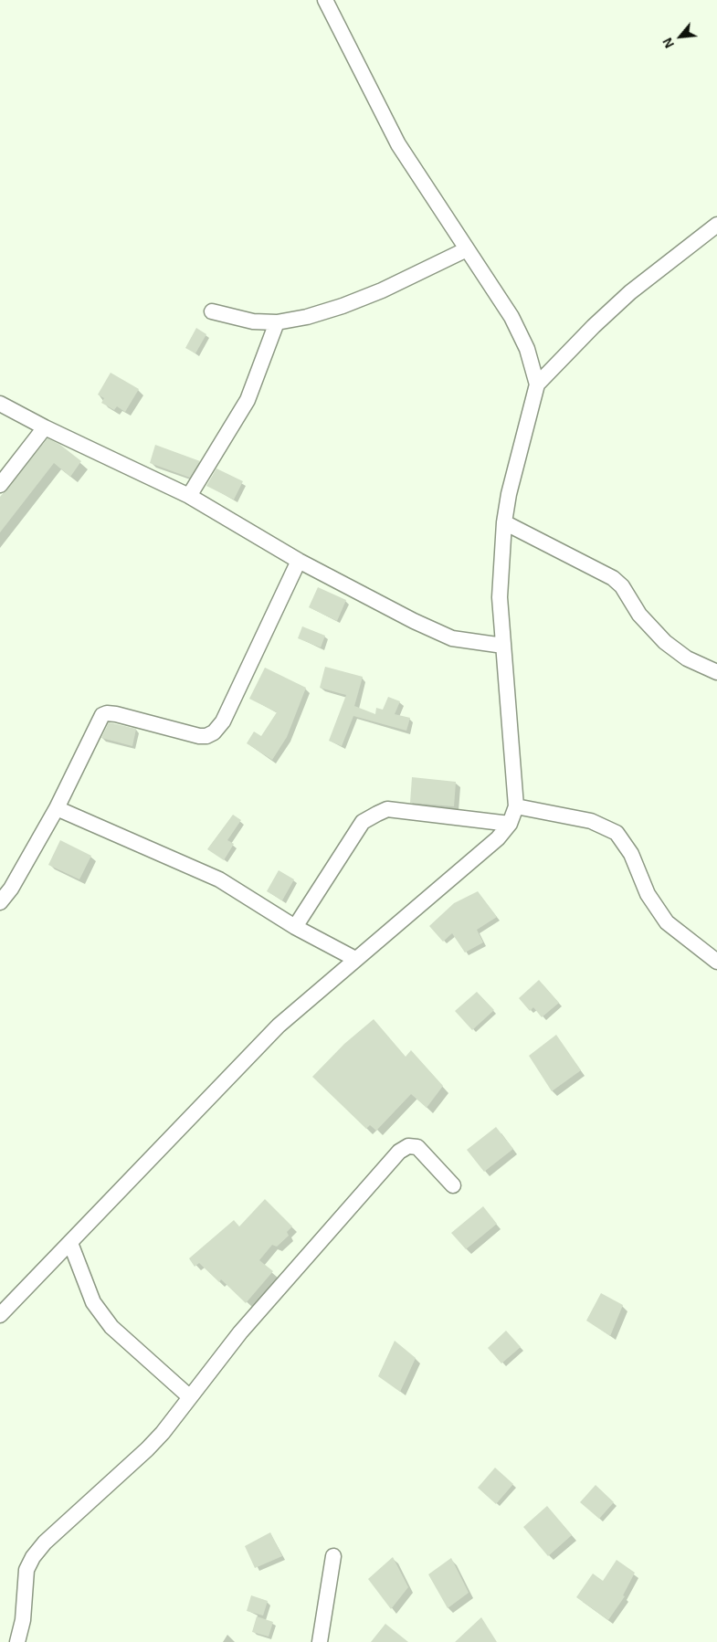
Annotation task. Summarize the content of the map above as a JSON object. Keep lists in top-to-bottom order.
{
  "north": "bottom left"
}
